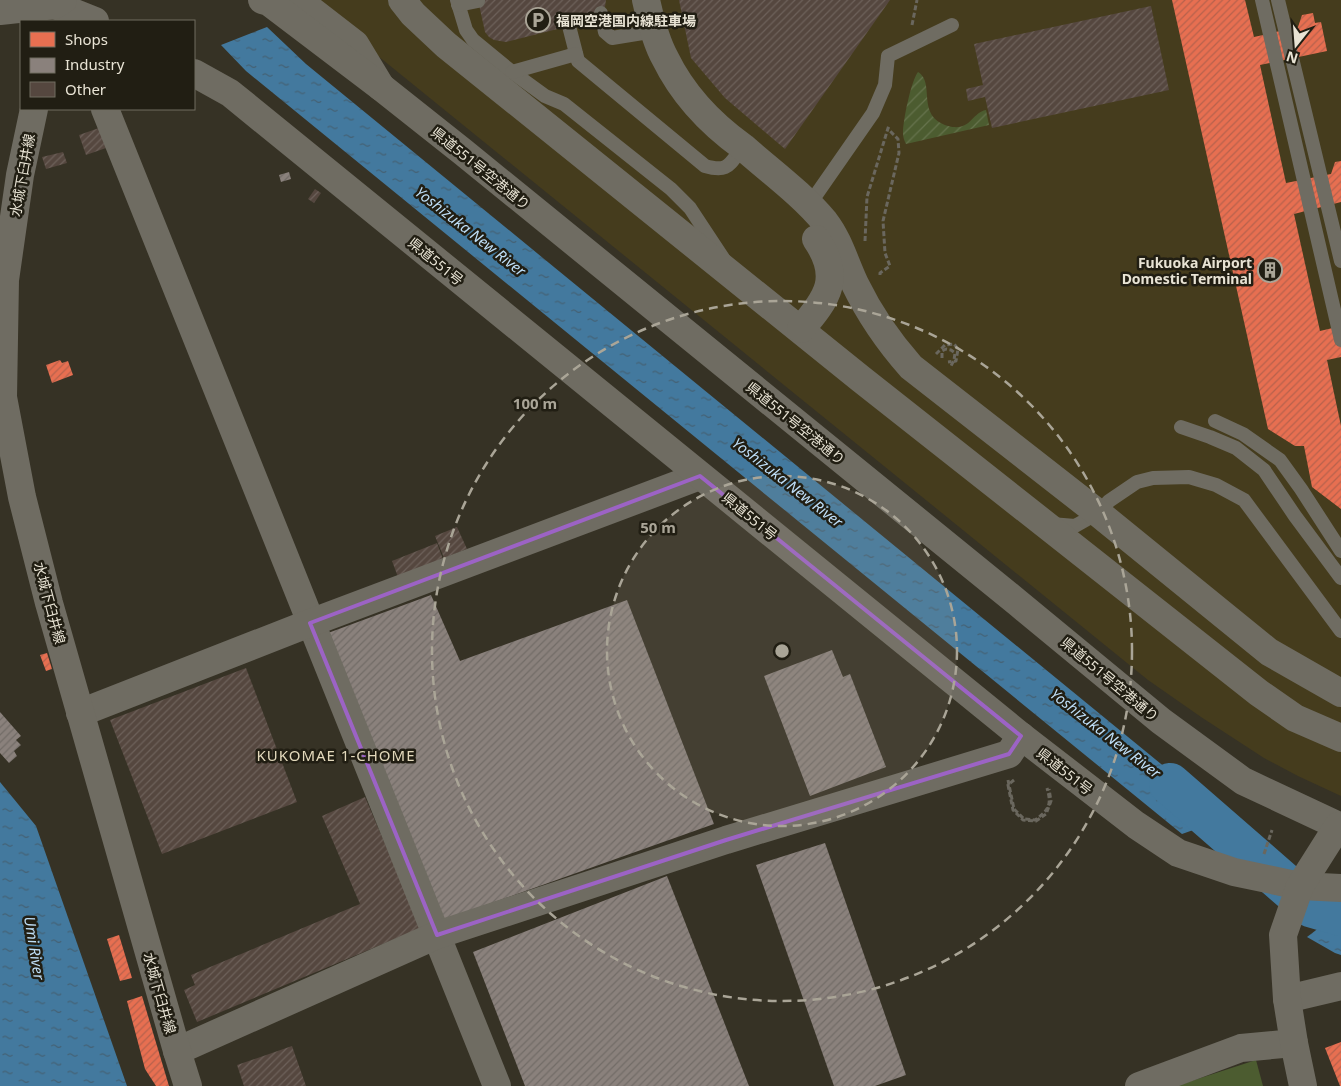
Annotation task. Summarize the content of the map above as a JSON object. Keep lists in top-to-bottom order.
{
  "streets": {
    "street": ["県道551号空港通り", "水城下臼井線", "県道551号"]
  },
  "districts": ["KUKOMAE 1-CHOME"],
  "water": ["Yoshizuka New River", "Umi River"],
  "places": {
    "parking": ["福岡空港国内線駐車場"],
    "building": ["Fukuoka Airport Domestic Terminal"]
  },
  "legend": ["Shops", "Industry", "Other"],
  "north": "bottom",
  "rings": ["100 m", "50 m"]
}
